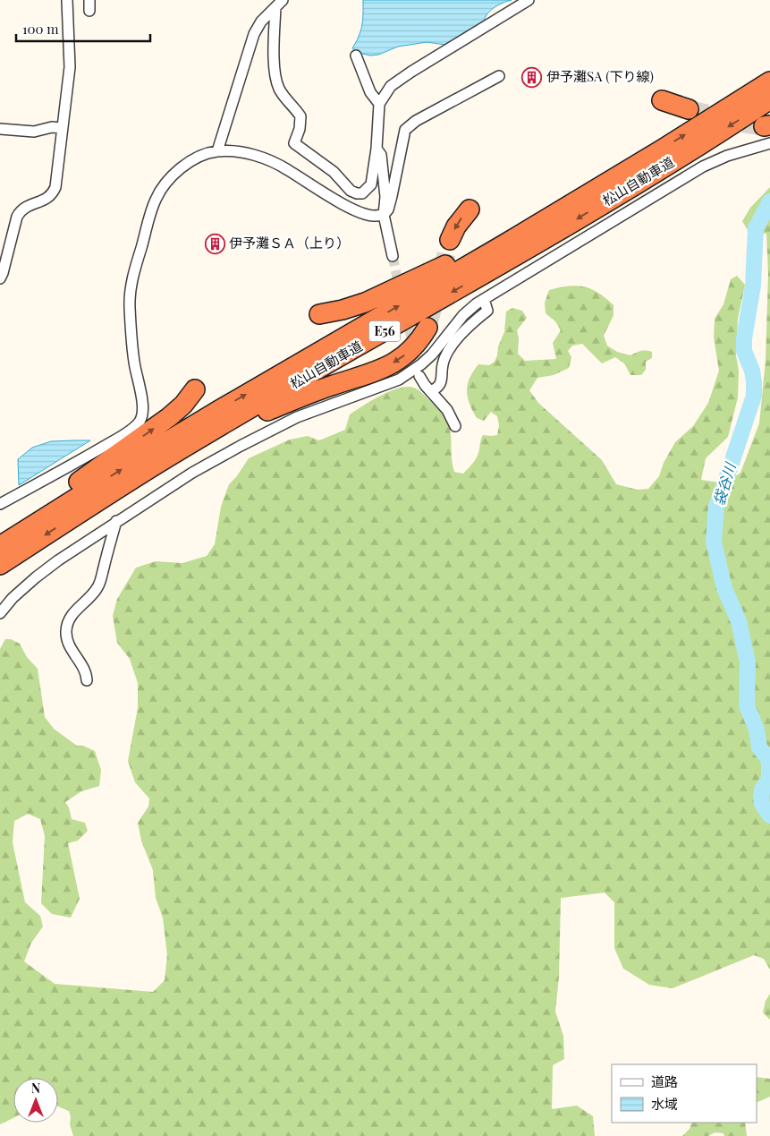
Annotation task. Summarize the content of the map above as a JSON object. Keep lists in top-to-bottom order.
{
  "streets": {
    "highway": ["松山自動車道", "E56"]
  },
  "water": ["袋谷川"],
  "places": {
    "building": ["伊予灘SA (下り線)", "伊予灘ＳＡ（上り）"]
  },
  "legend": ["道路", "水域"],
  "scale_bar": "100 m",
  "north": "top"
}
